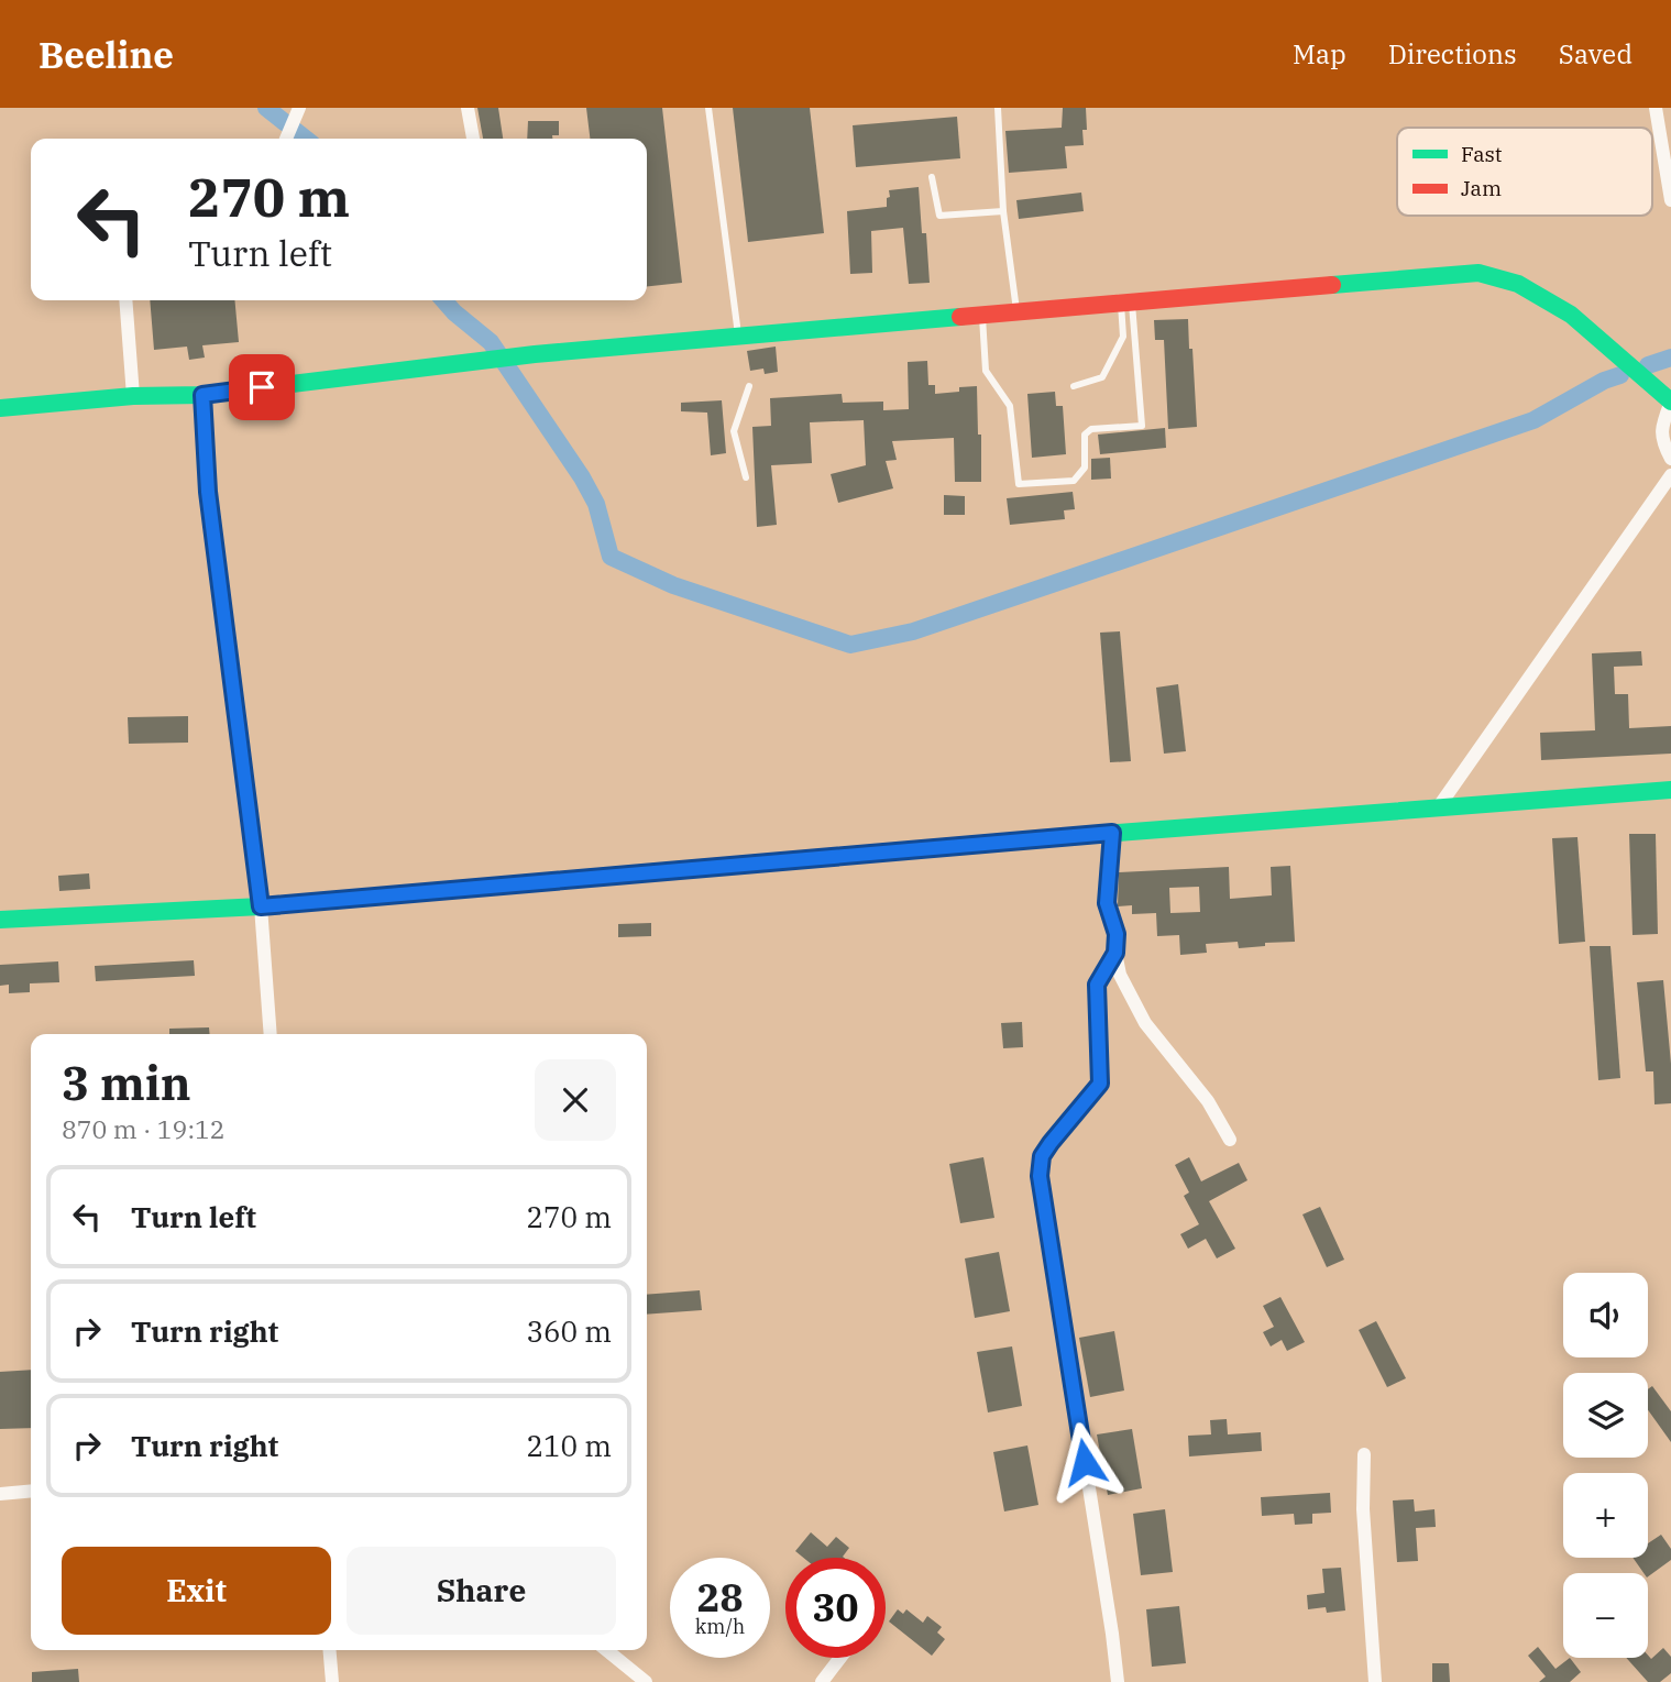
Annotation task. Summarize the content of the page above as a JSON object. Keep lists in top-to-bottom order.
{
  "legend": ["Fast", "Jam"],
  "page": {
    "header": "Beeline",
    "nav": ["Map", "Directions", "Saved"],
    "turn": ["270 m", "Turn left"],
    "heading": ["3 min", "870 m · 19:12"],
    "list": [
      {
        "name": "Turn left",
        "value": "270 m"
      },
      {
        "name": "Turn right",
        "value": "360 m"
      },
      {
        "name": "Turn right",
        "value": "210 m"
      }
    ],
    "map_buttons": ["+", "−"],
    "buttons": ["Exit", "Share"],
    "speed": "28 km/h",
    "limit": "30"
  }
}
